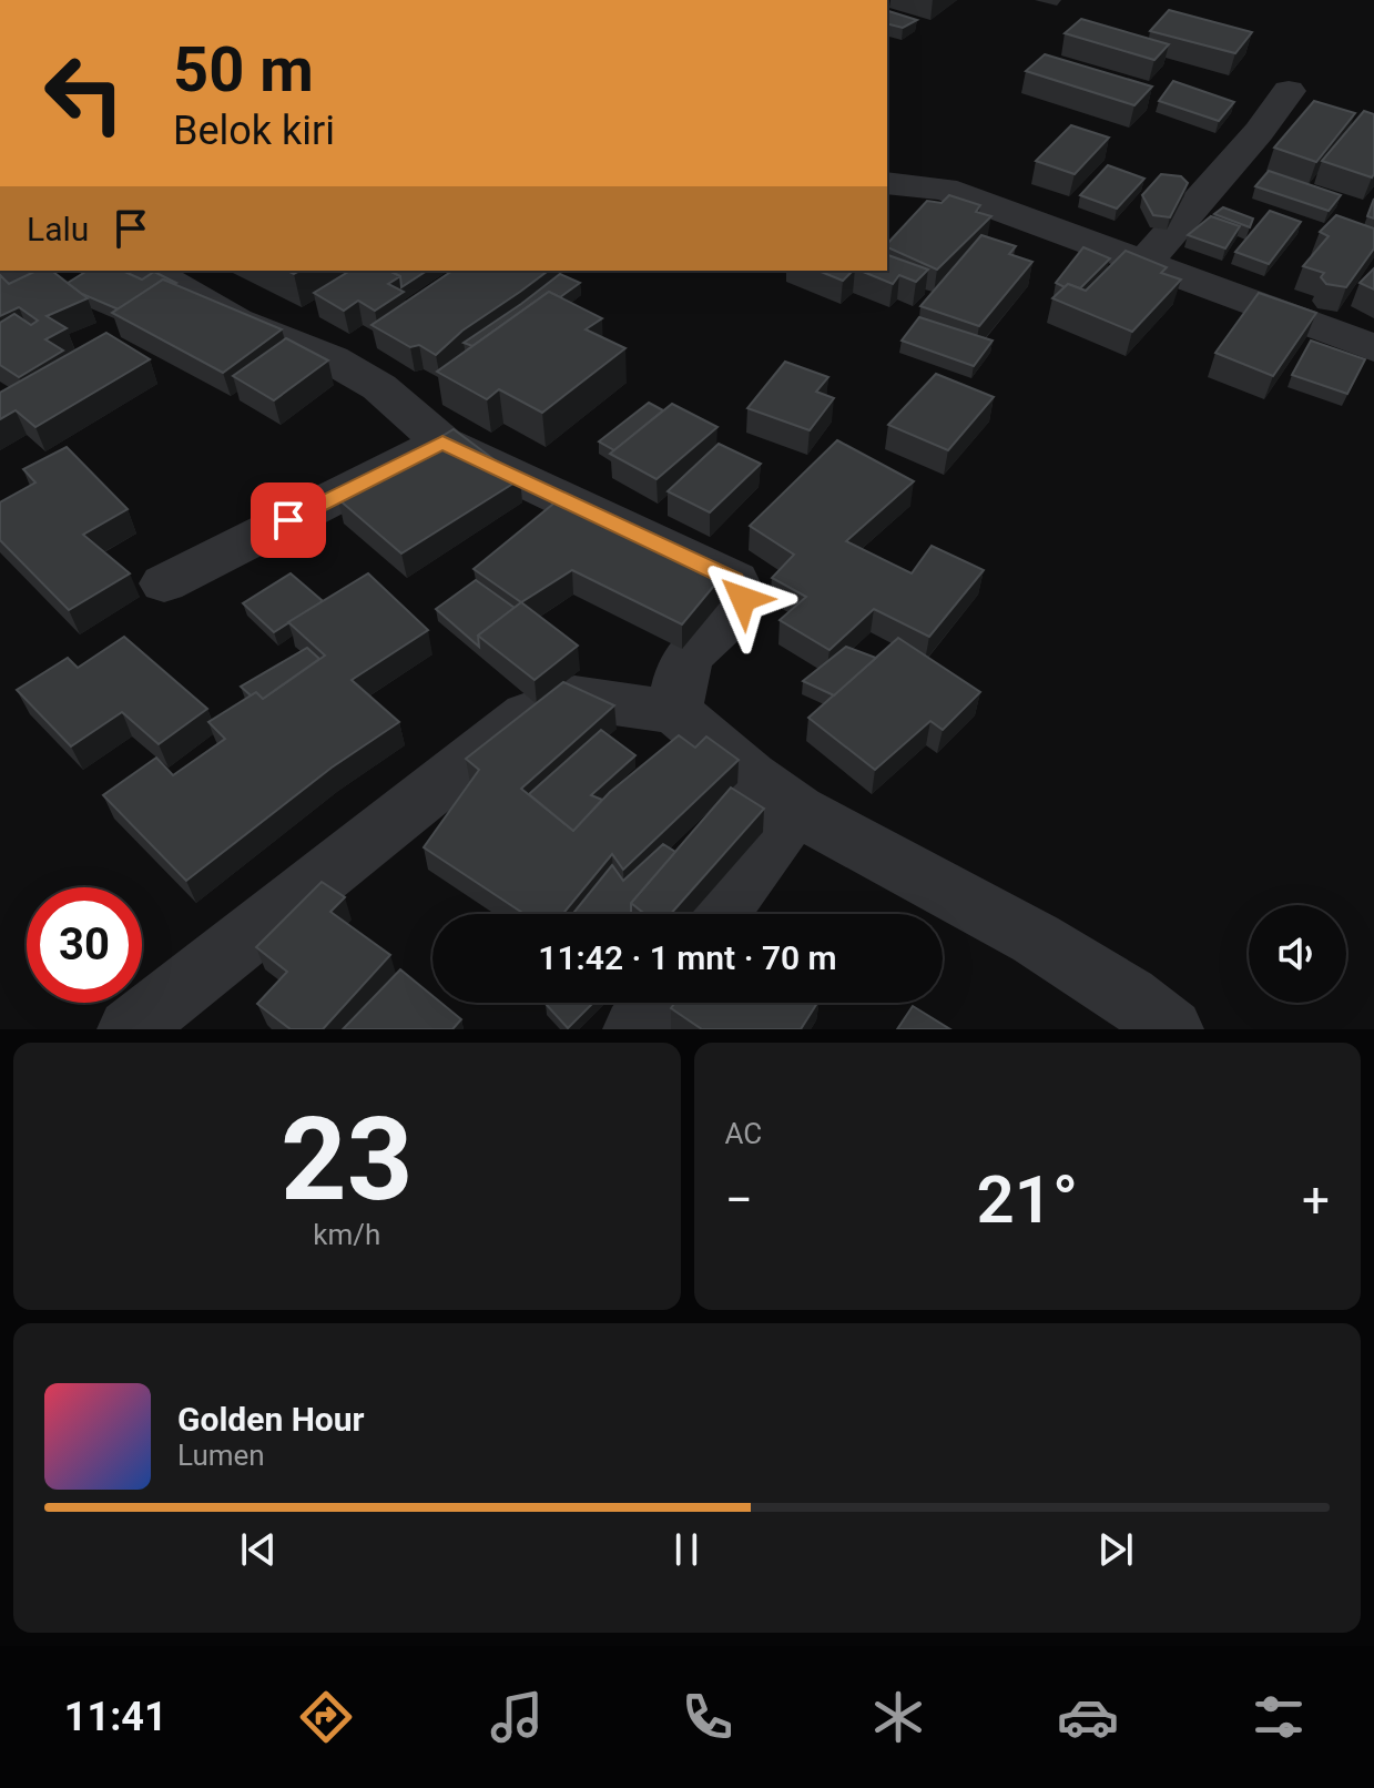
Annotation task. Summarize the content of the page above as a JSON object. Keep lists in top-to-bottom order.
{
  "page": {
    "turn": ["50 m", "Belok kiri"],
    "then": "Lalu",
    "limit": "30",
    "trip": "11:42 · 1 mnt · 70 m",
    "tile": [
      ["23", "km/h"],
      "AC"
    ],
    "heat": ["−", "21°", "+"],
    "song": ["Golden Hour", "Lumen"],
    "tabs": "11:41"
  }
}
